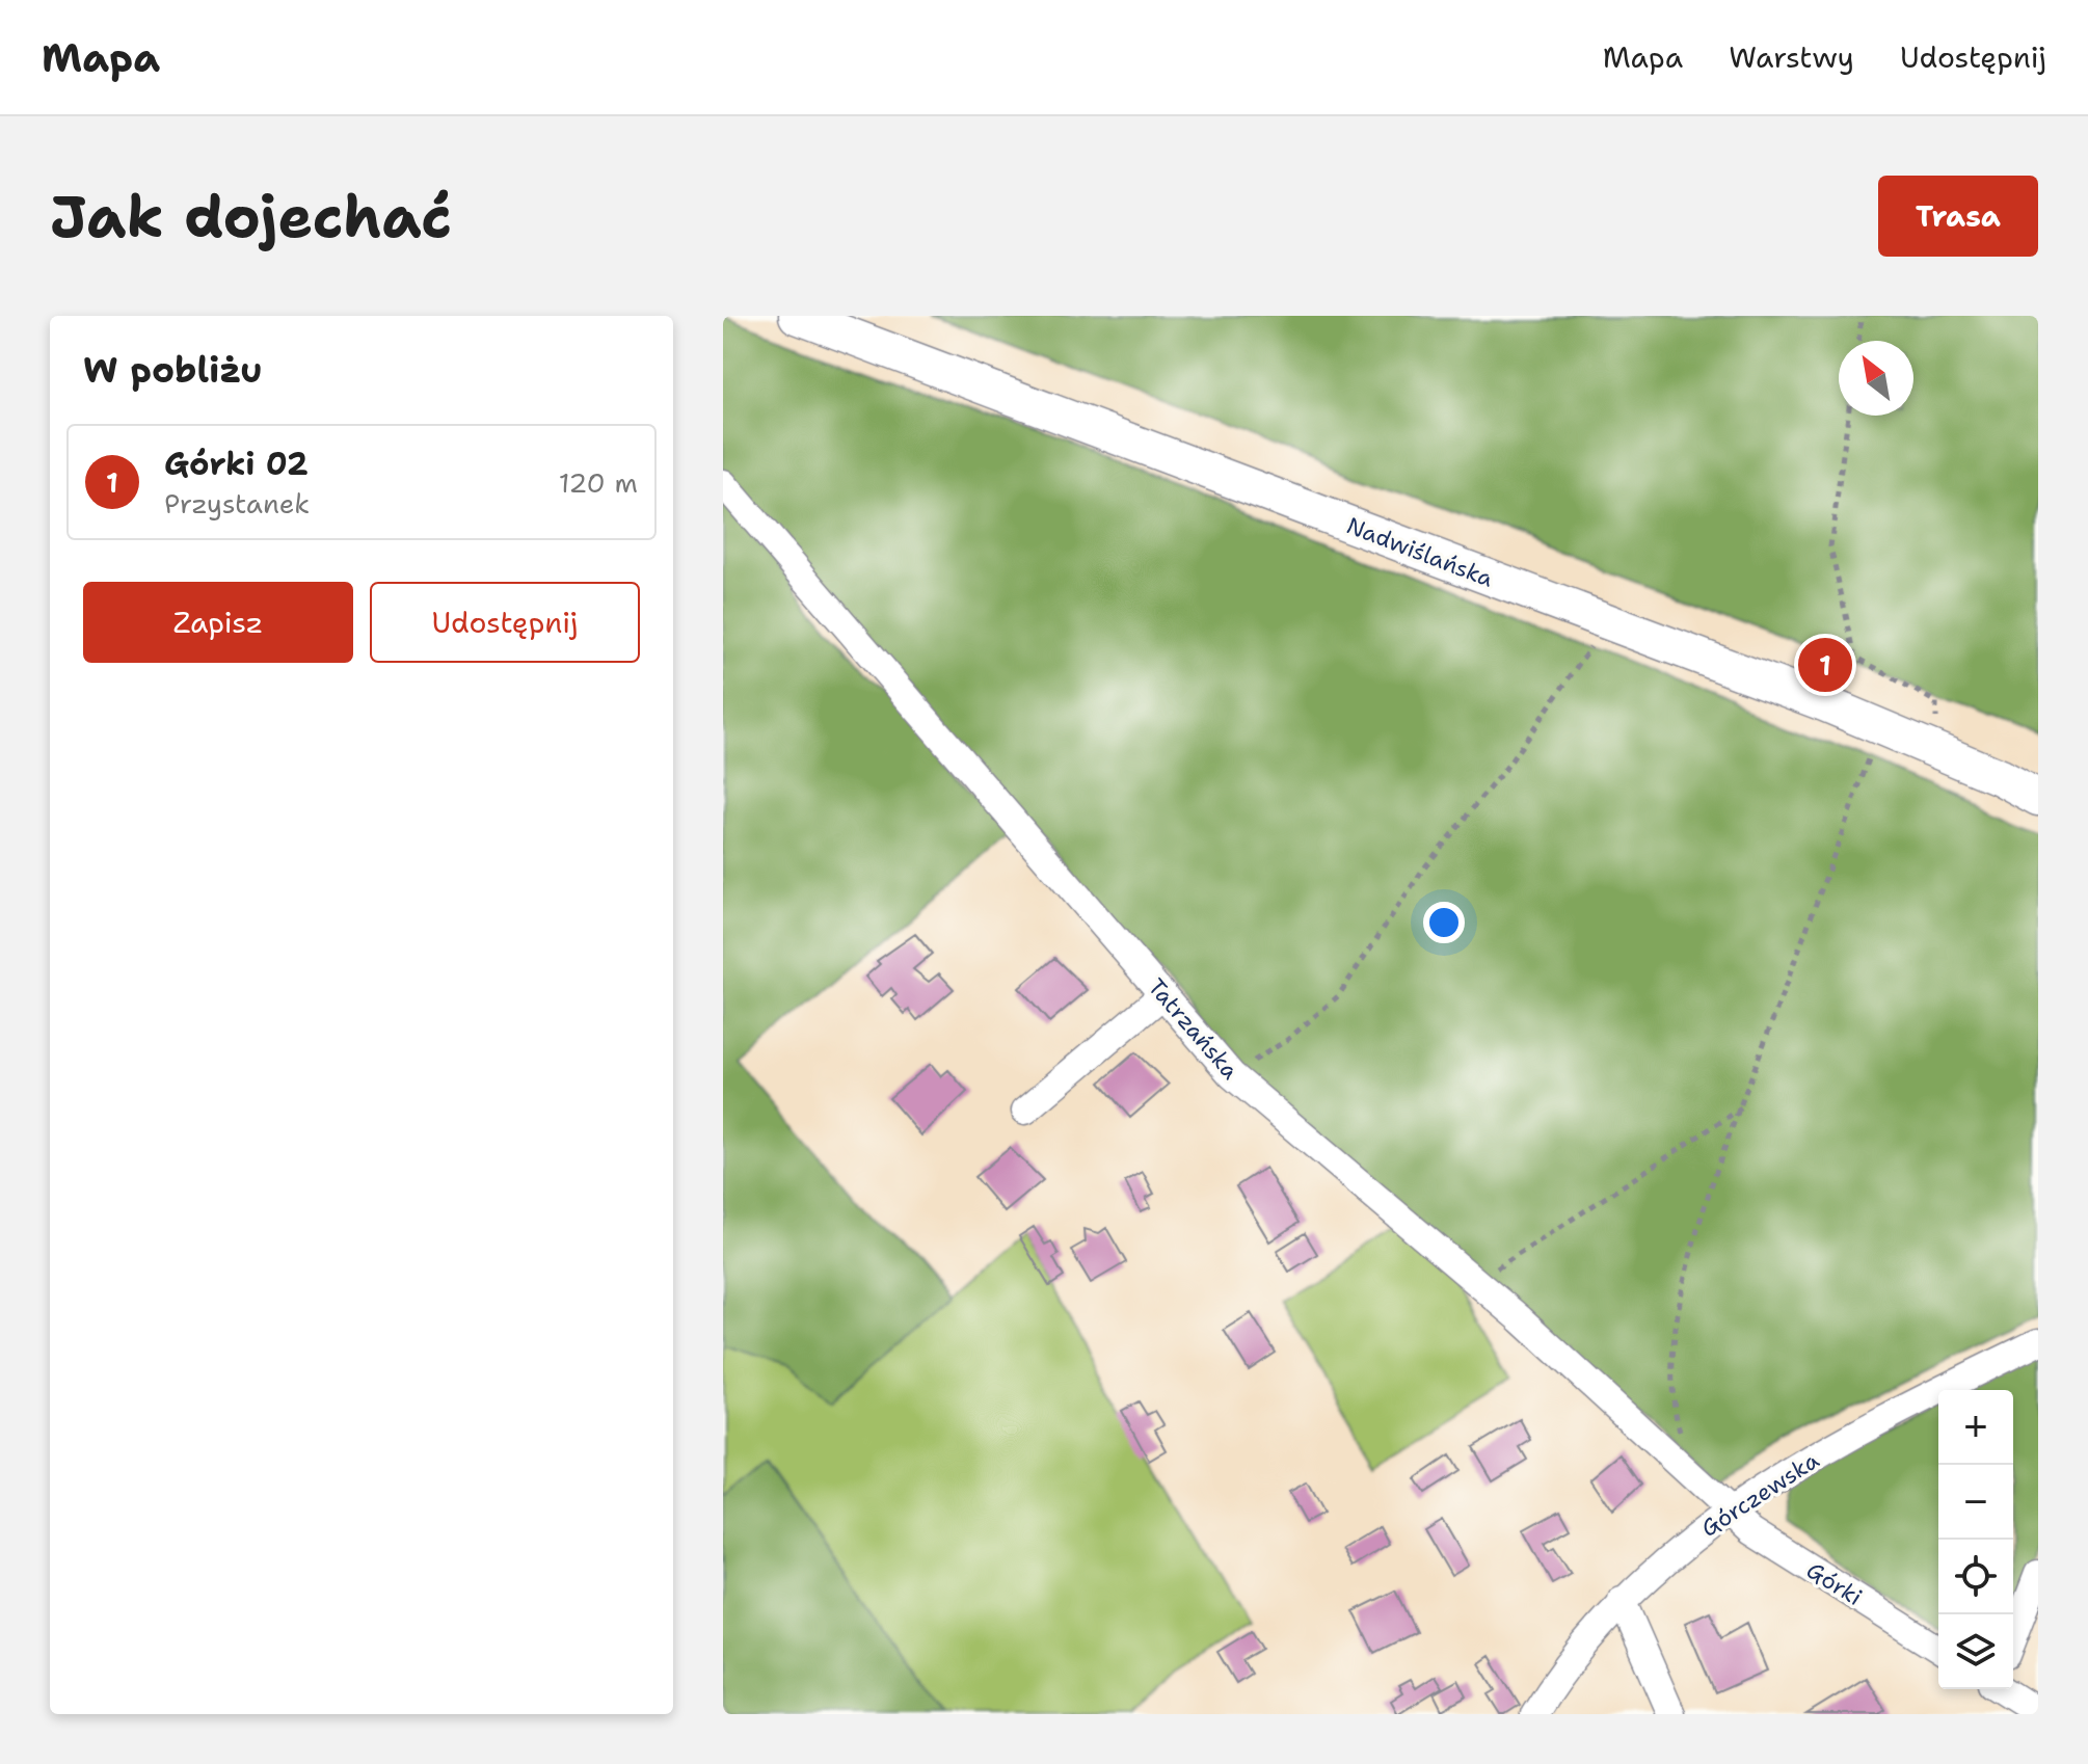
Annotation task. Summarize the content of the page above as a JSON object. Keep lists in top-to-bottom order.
{
  "streets": {
    "main road": ["Nadwiślańska"],
    "street": ["Tatrzańska", "Górczewska", "Górki"]
  },
  "crossings": [
    ["Tatrzańska", "Górczewska"],
    ["Tatrzańska", "Górki"],
    ["Górczewska", "Górki"]
  ],
  "north": "top left",
  "page": {
    "header": "Mapa",
    "nav": ["Mapa", "Warstwy", "Udostępnij"],
    "buttons": [
      "Trasa",
      ["Zapisz", "Udostępnij"]
    ],
    "title": "Jak dojechać",
    "heading": "W pobliżu",
    "list": [
      {
        "mark": "1",
        "name": "Górki 02",
        "note": "Przystanek",
        "value": "120 m"
      }
    ],
    "pins": "1",
    "map_buttons": ["+", "−"]
  }
}
